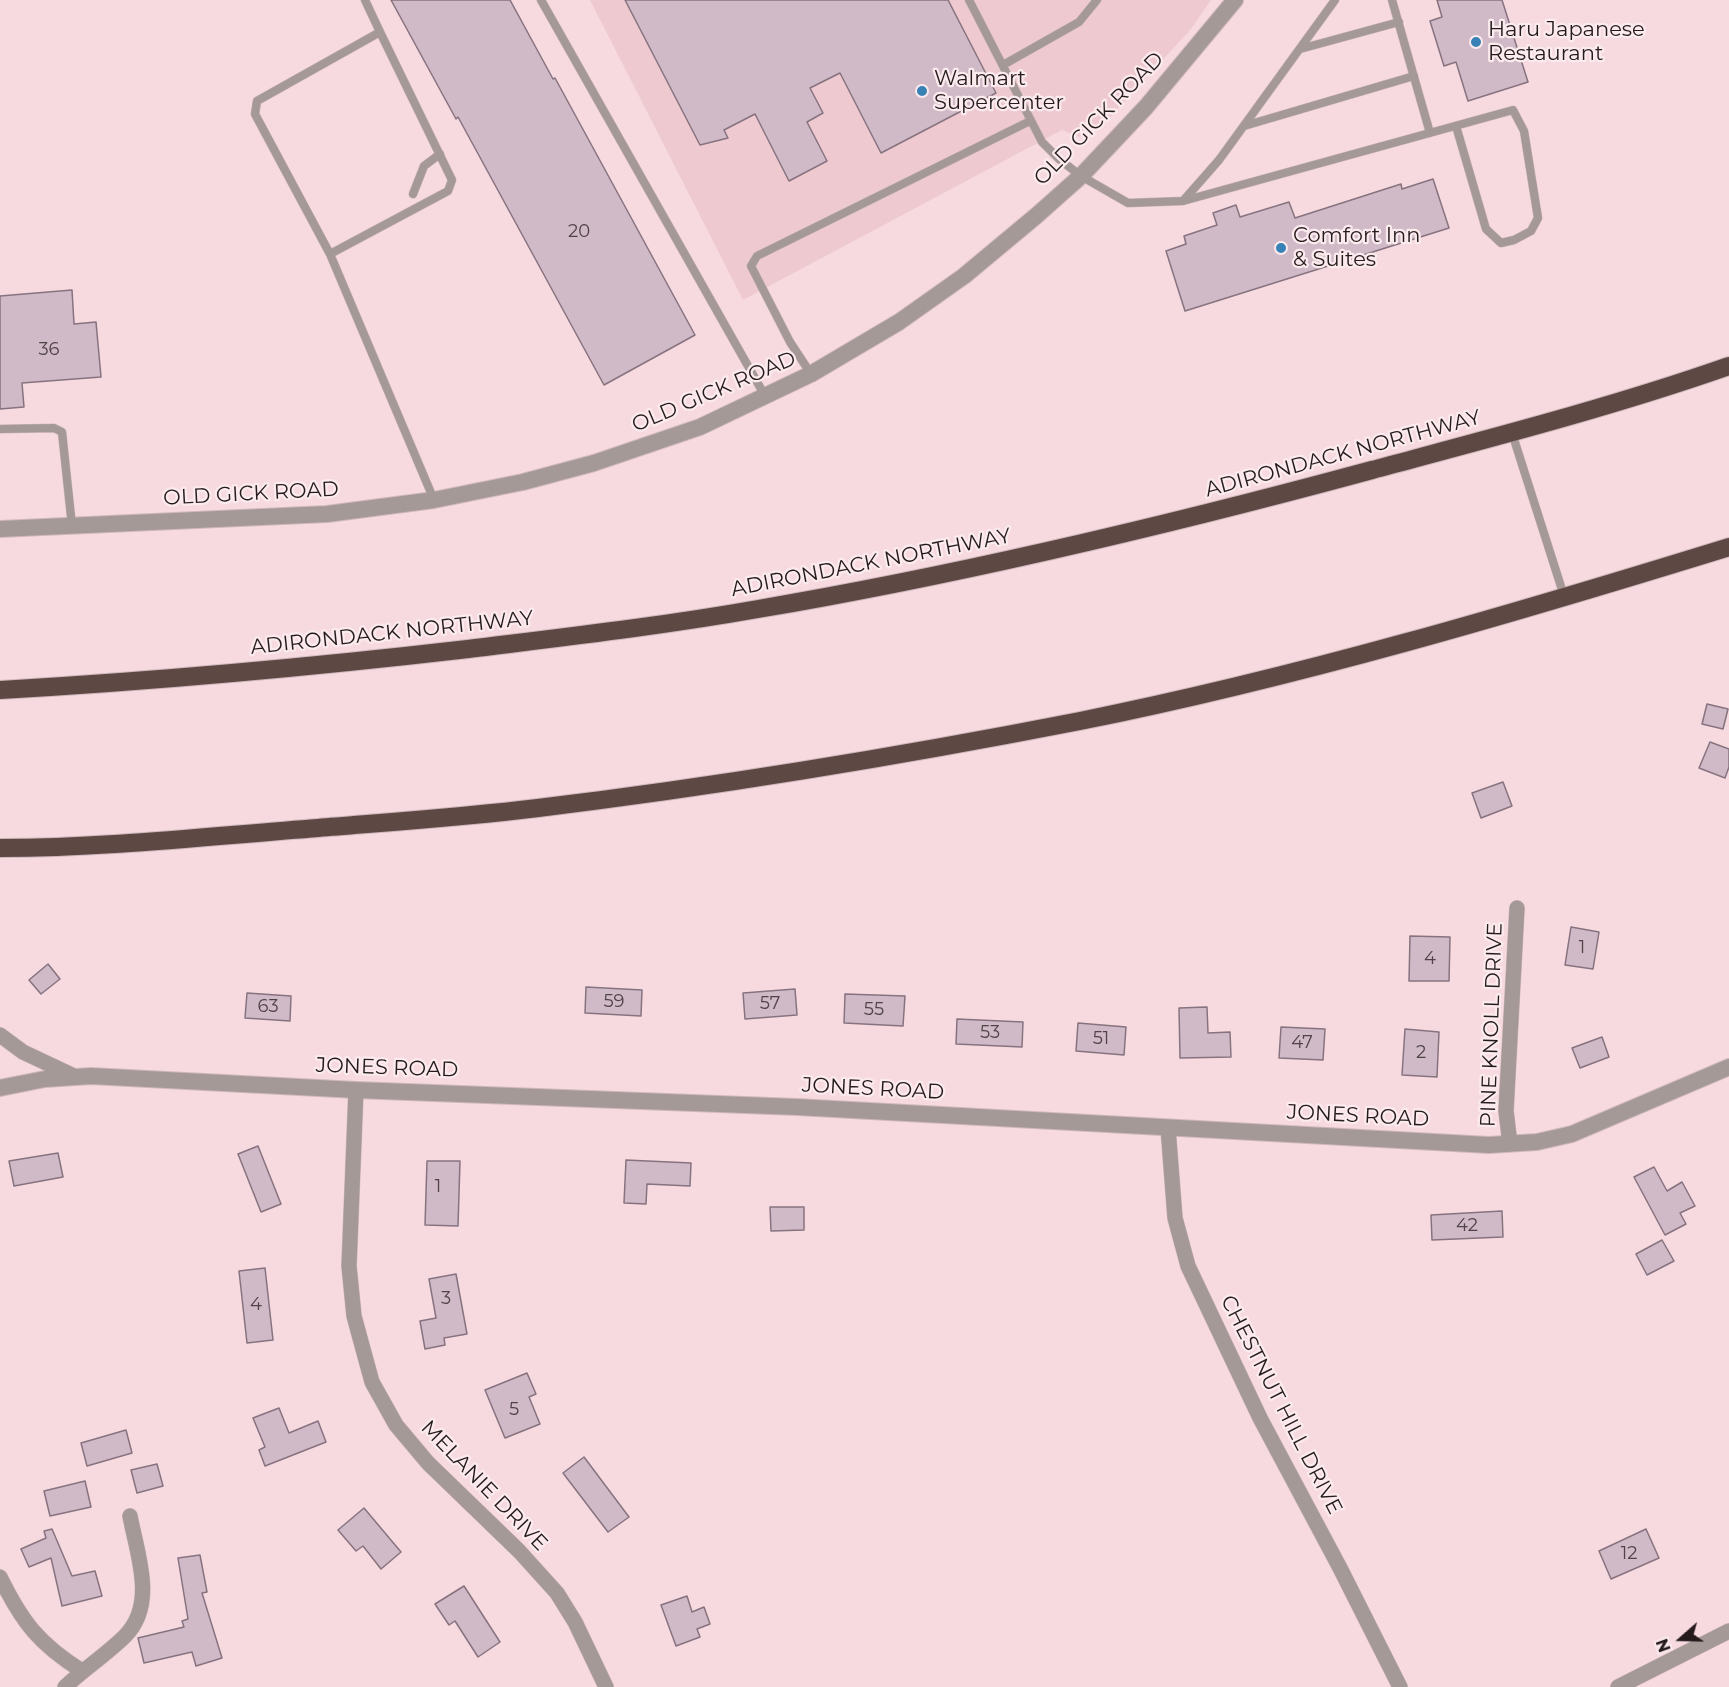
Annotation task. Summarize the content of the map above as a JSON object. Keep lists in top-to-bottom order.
{
  "streets": {
    "highway": ["ADIRONDACK NORTHWAY"],
    "street": [
      "OLD GICK ROAD",
      "PINE KNOLL DRIVE",
      "JONES ROAD",
      "CHESTNUT HILL DRIVE",
      "MELANIE DRIVE"
    ]
  },
  "crossings": [
    ["PINE KNOLL DRIVE", "JONES ROAD"],
    ["JONES ROAD", "CHESTNUT HILL DRIVE"],
    ["JONES ROAD", "MELANIE DRIVE"]
  ],
  "places": ["Haru Japanese Restaurant", "Walmart Supercenter", "Comfort Inn & Suites"],
  "house_numbers": [
    "20",
    "36",
    "1",
    "4",
    "59",
    "57",
    "63",
    "55",
    "53",
    "51",
    "47",
    "2",
    "1",
    "42",
    "3",
    "4",
    "5",
    "12"
  ],
  "north": "left"
}
